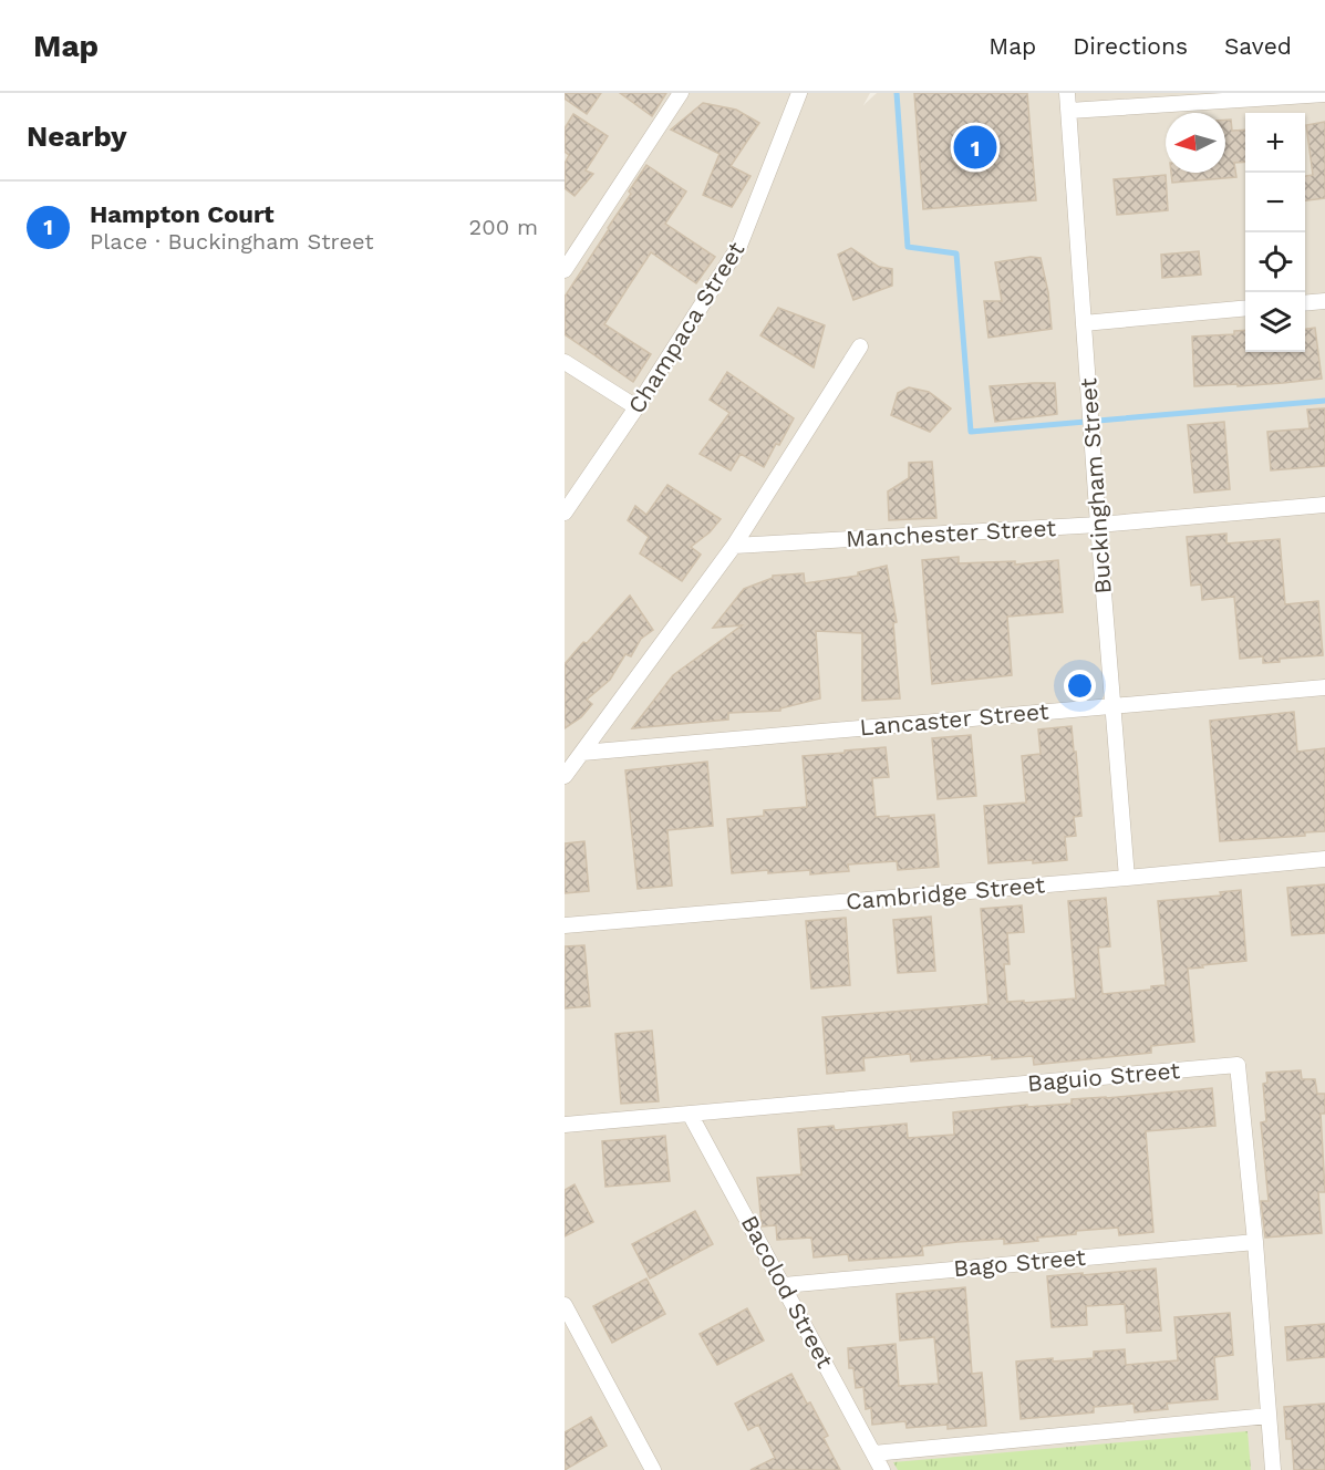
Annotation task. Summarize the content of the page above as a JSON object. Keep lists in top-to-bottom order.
{
  "streets": {
    "street": [
      "Champaca Street",
      "Buckingham Street",
      "Manchester Street",
      "Lancaster Street",
      "Cambridge Street",
      "Baguio Street",
      "Bago Street",
      "Bacolod Street"
    ]
  },
  "crossings": [
    ["Buckingham Street", "Manchester Street"],
    ["Buckingham Street", "Lancaster Street"],
    ["Buckingham Street", "Cambridge Street"],
    ["Baguio Street", "Bago Street"],
    ["Baguio Street", "Bacolod Street"],
    ["Bago Street", "Bacolod Street"]
  ],
  "north": "left",
  "page": {
    "header": "Map",
    "nav": ["Map", "Directions", "Saved"],
    "heading": "Nearby",
    "map_buttons": ["+", "−"],
    "pins": "1",
    "list": [
      {
        "mark": "1",
        "name": "Hampton Court",
        "note": "Place · Buckingham Street",
        "value": "200 m"
      }
    ]
  }
}
